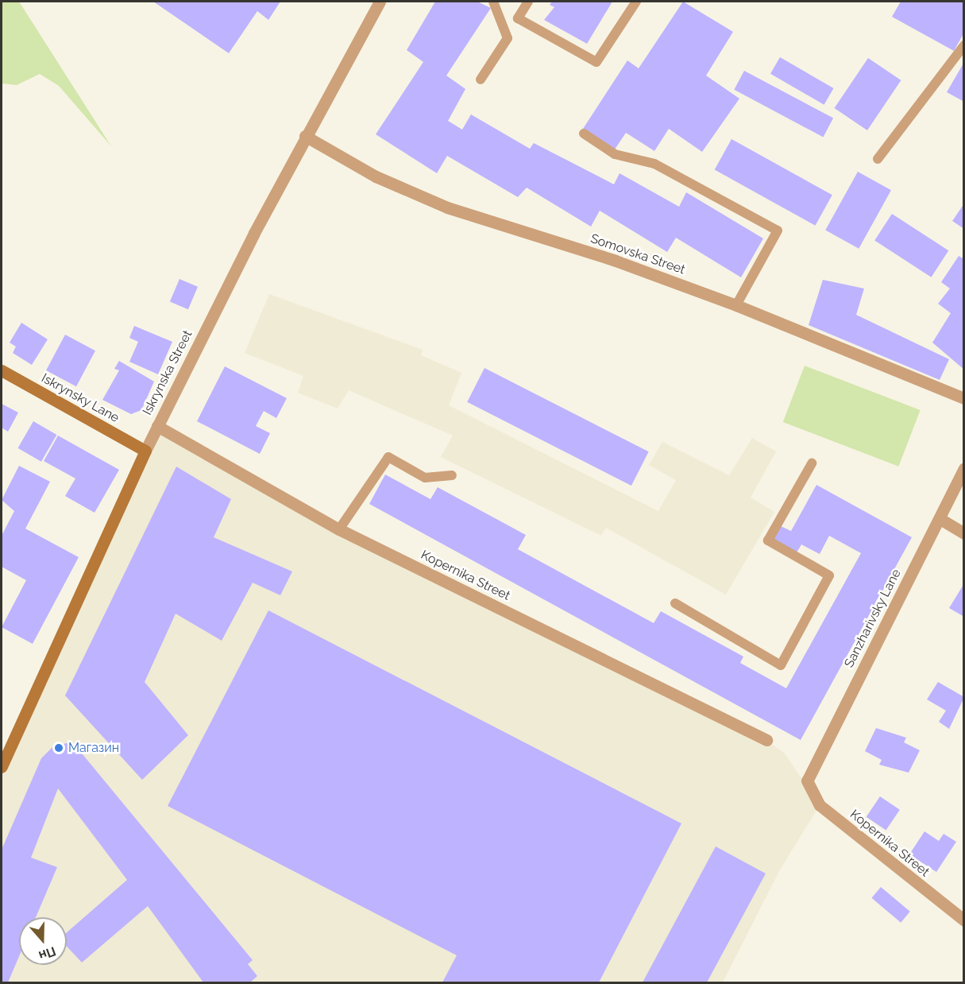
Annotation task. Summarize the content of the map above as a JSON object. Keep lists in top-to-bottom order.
{
  "streets": {
    "street": [
      "Somovska Street",
      "Iskrynska Street",
      "Iskrynsky Lane",
      "Kopernika Street",
      "Sanzharivsky Lane"
    ]
  },
  "crossings": [
    ["Somovska Street", "Iskrynska Street"],
    ["Iskrynska Street", "Iskrynsky Lane"],
    ["Iskrynska Street", "Kopernika Street"],
    ["Kopernika Street", "Sanzharivsky Lane"]
  ],
  "places": ["Магазин"],
  "north": "bottom"
}
